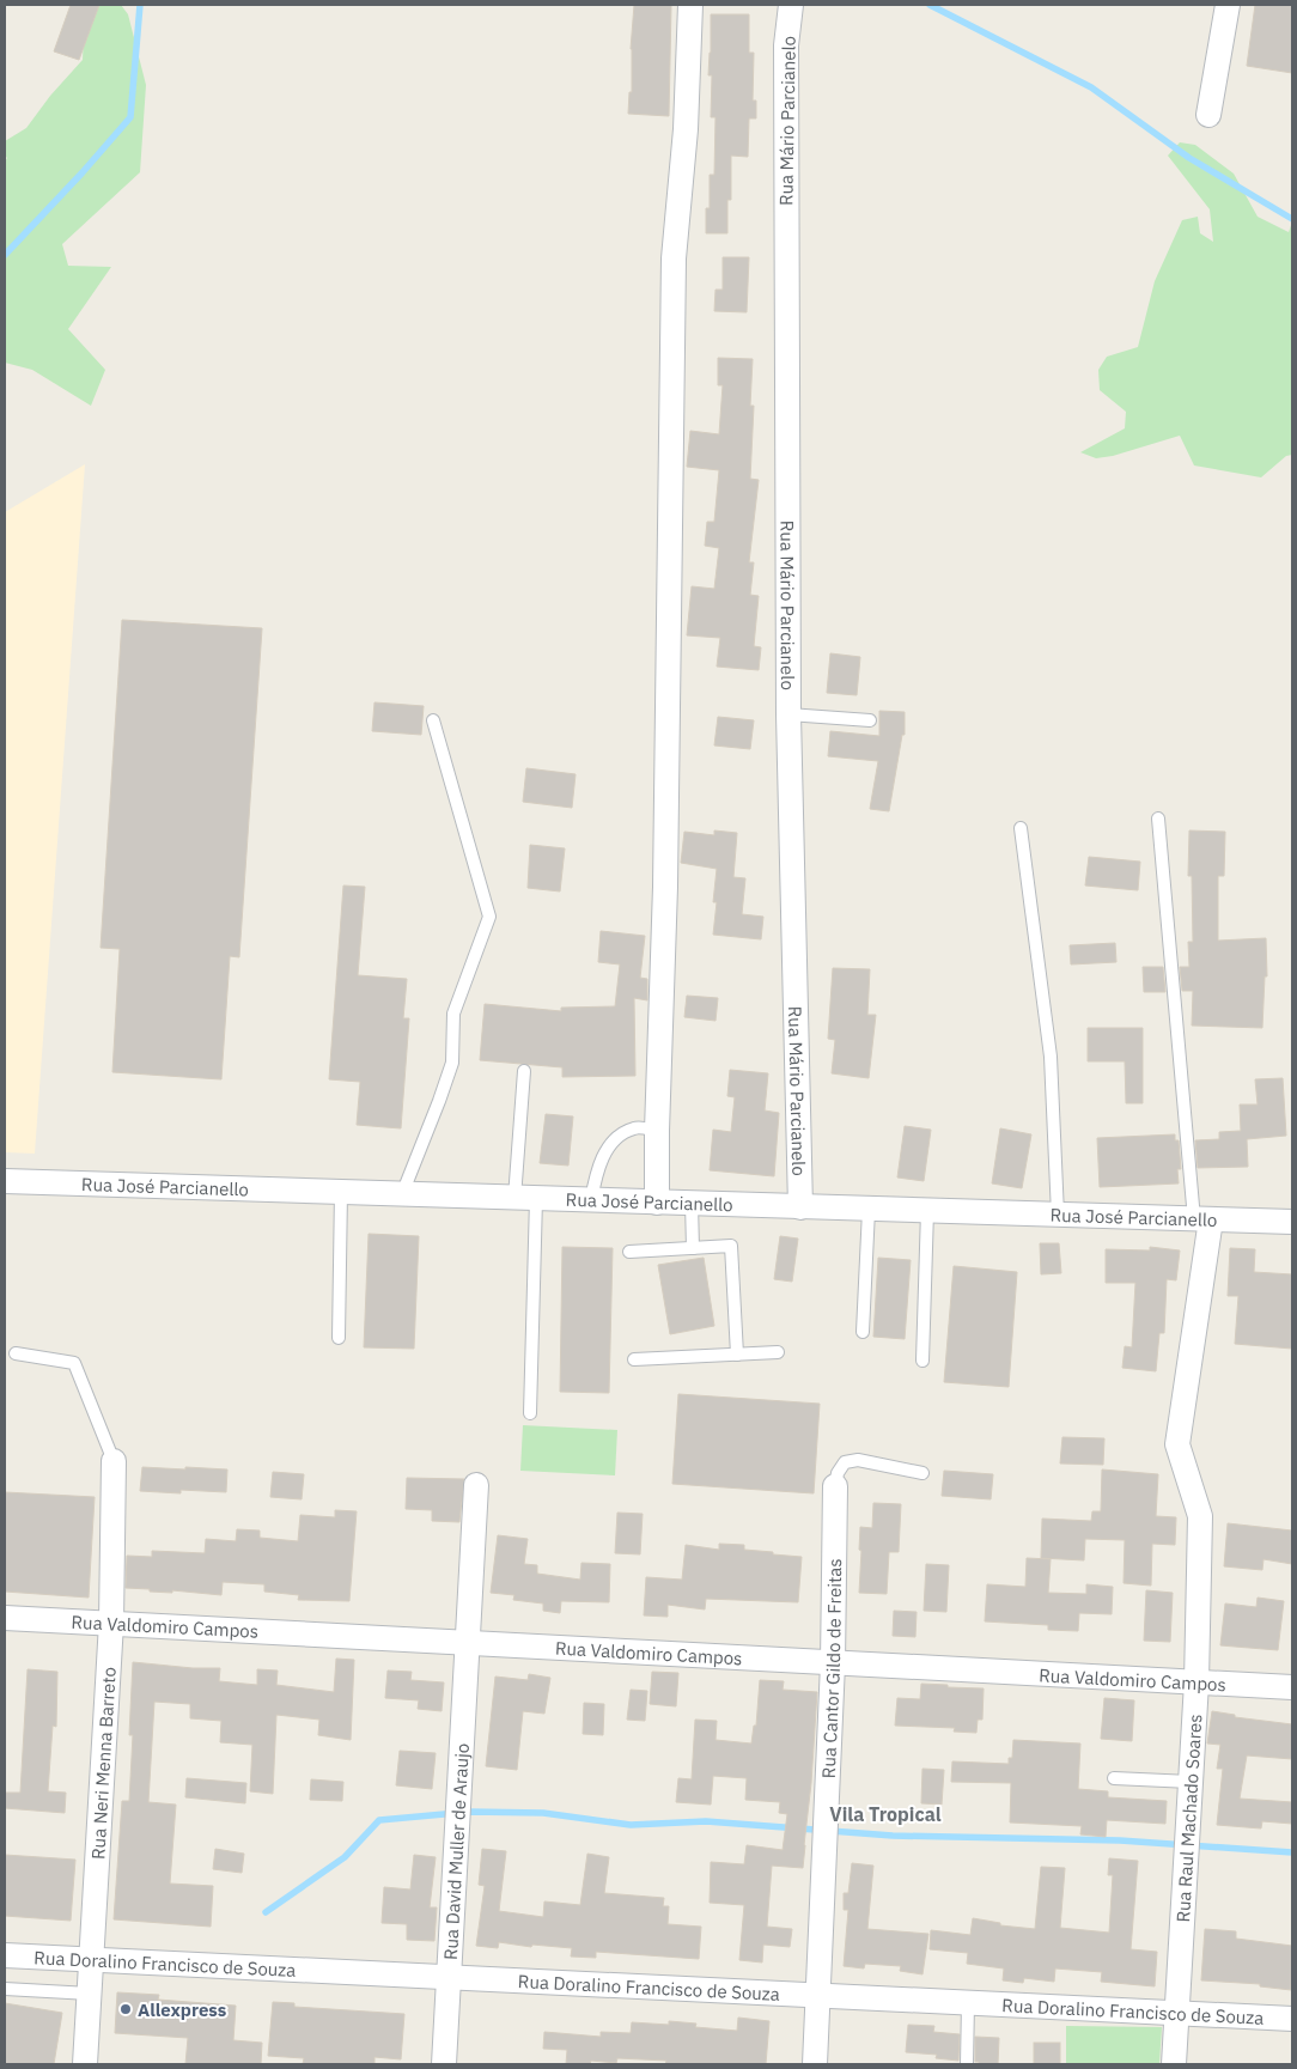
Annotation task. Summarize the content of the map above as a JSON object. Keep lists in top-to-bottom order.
{
  "streets": {
    "street": [
      "Rua Mário Parcianelo",
      "Rua José Parcianello",
      "Rua Valdomiro Campos",
      "Rua Cantor Gildo de Freitas",
      "Rua Neri Menna Barreto",
      "Rua Raul Machado Soares",
      "Rua David Muller de Araujo",
      "Rua Doralino Francisco de Souza"
    ]
  },
  "crossings": [
    ["Rua Mário Parcianelo", "Rua José Parcianello"],
    ["Rua José Parcianello", "Rua Raul Machado Soares"],
    ["Rua Valdomiro Campos", "Rua Cantor Gildo de Freitas"],
    ["Rua Valdomiro Campos", "Rua Neri Menna Barreto"],
    ["Rua Valdomiro Campos", "Rua Raul Machado Soares"],
    ["Rua Valdomiro Campos", "Rua David Muller de Araujo"],
    ["Rua Cantor Gildo de Freitas", "Rua Doralino Francisco de Souza"],
    ["Rua Neri Menna Barreto", "Rua Doralino Francisco de Souza"],
    ["Rua Raul Machado Soares", "Rua Doralino Francisco de Souza"],
    ["Rua David Muller de Araujo", "Rua Doralino Francisco de Souza"]
  ],
  "districts": ["Vila Tropical"],
  "places": ["Allexpress"]
}
